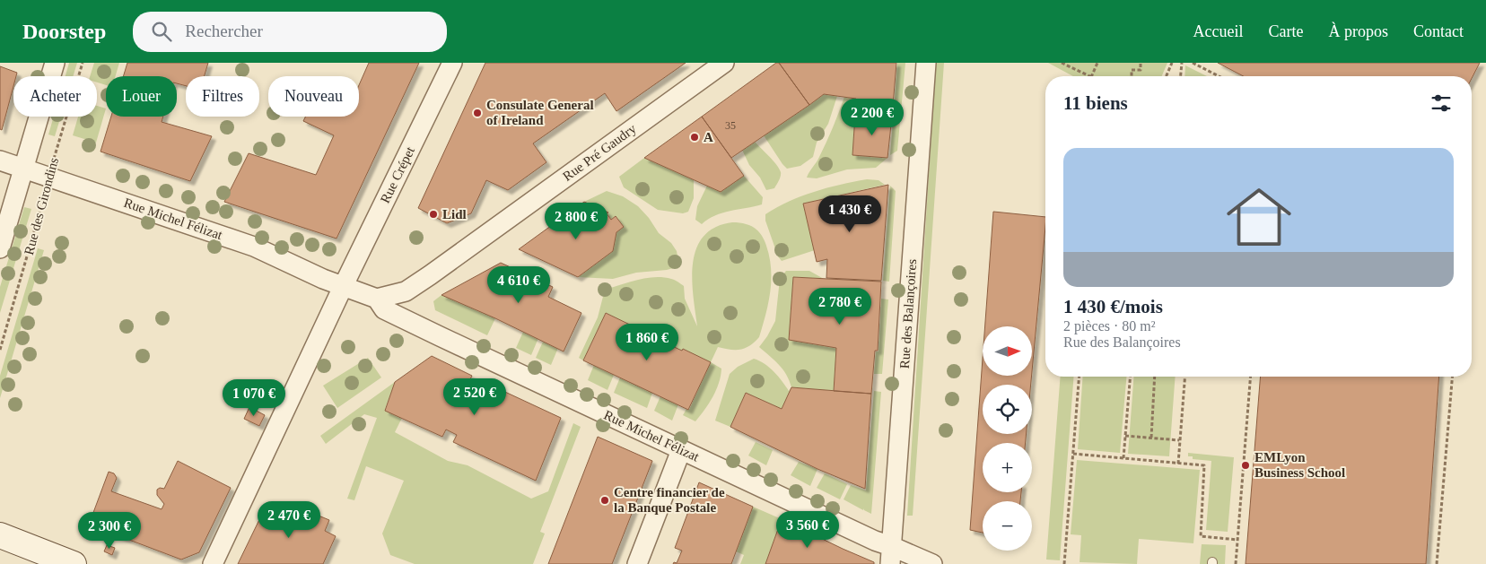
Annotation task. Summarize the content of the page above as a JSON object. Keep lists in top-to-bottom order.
{
  "streets": {
    "street": [
      "Rue Pré Gaudry",
      "Rue Crépet",
      "Rue des Girondins",
      "Rue Michel Félizat",
      "Rue des Balançoires"
    ]
  },
  "crossings": [
    ["Rue Pré Gaudry", "Rue Michel Félizat"],
    ["Rue Crépet", "Rue Michel Félizat"],
    ["Rue des Girondins", "Rue Michel Félizat"],
    ["Rue Michel Félizat", "Rue des Balançoires"]
  ],
  "places": [
    "Consulate General of Ireland",
    "A",
    "Lidl",
    "EMLyon Business School",
    "Centre financier de la Banque Postale"
  ],
  "house_numbers": ["35"],
  "north": "right",
  "page": {
    "header": "Doorstep",
    "search": "Rechercher",
    "nav": [
      "Accueil",
      "Carte",
      "À propos",
      "Contact"
    ],
    "chip": [
      "Acheter",
      "Louer",
      "Filtres",
      "Nouveau"
    ],
    "heading": "11 biens",
    "price": [
      "2 200 €",
      "1 430 €",
      "2 800 €",
      "4 610 €",
      "2 780 €",
      "1 860 €",
      "2 520 €",
      "1 070 €",
      "2 470 €",
      "3 560 €",
      "2 300 €"
    ],
    "list": [
      {
        "name": "1 430 €/mois",
        "note": "2 pièces · 80 m² · Rue des Balançoires"
      }
    ],
    "map_buttons": ["+", "−"]
  }
}
